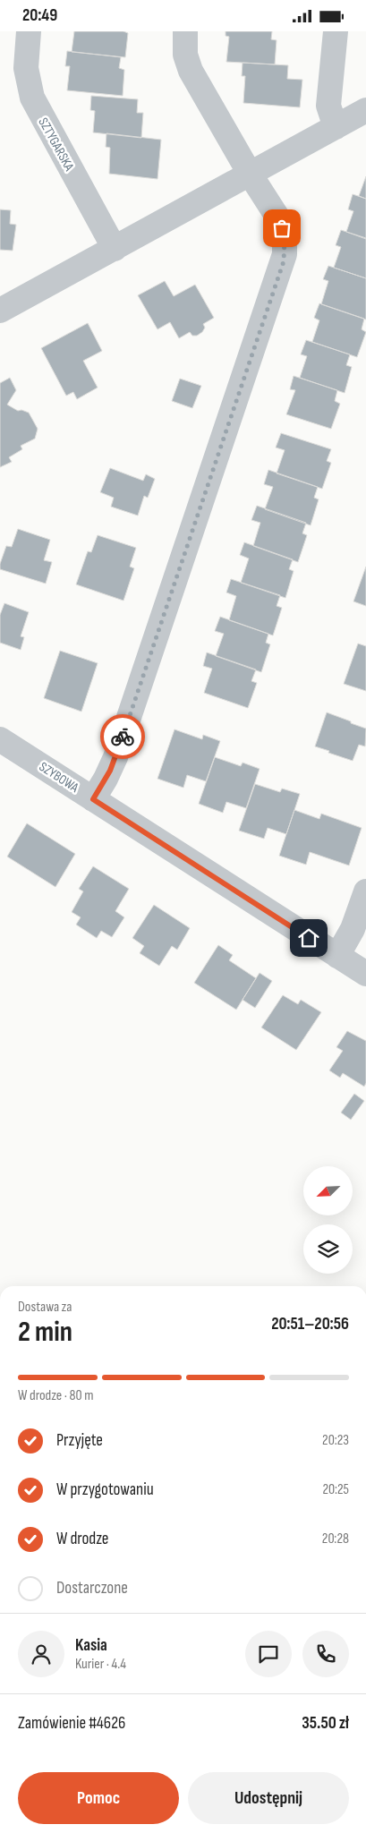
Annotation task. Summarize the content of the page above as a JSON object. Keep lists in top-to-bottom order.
{
  "streets": {
    "street": ["SZTYGARSKA", "SZYBOWA"]
  },
  "north": "bottom left",
  "page": {
    "status": "20:49",
    "heading": ["2 min", "Dostawa za", "20:51–20:56"],
    "panel": [
      "Kasia",
      "Kurier · 4.4",
      "Zamówienie #4626",
      "35.50 zł"
    ],
    "bar": "W drodze · 80 m",
    "list": [
      ["Przyjęte", "20:23"],
      ["W przygotowaniu", "20:25"],
      ["W drodze", "20:28"],
      "Dostarczone"
    ],
    "buttons": ["Pomoc", "Udostępnij"]
  }
}
